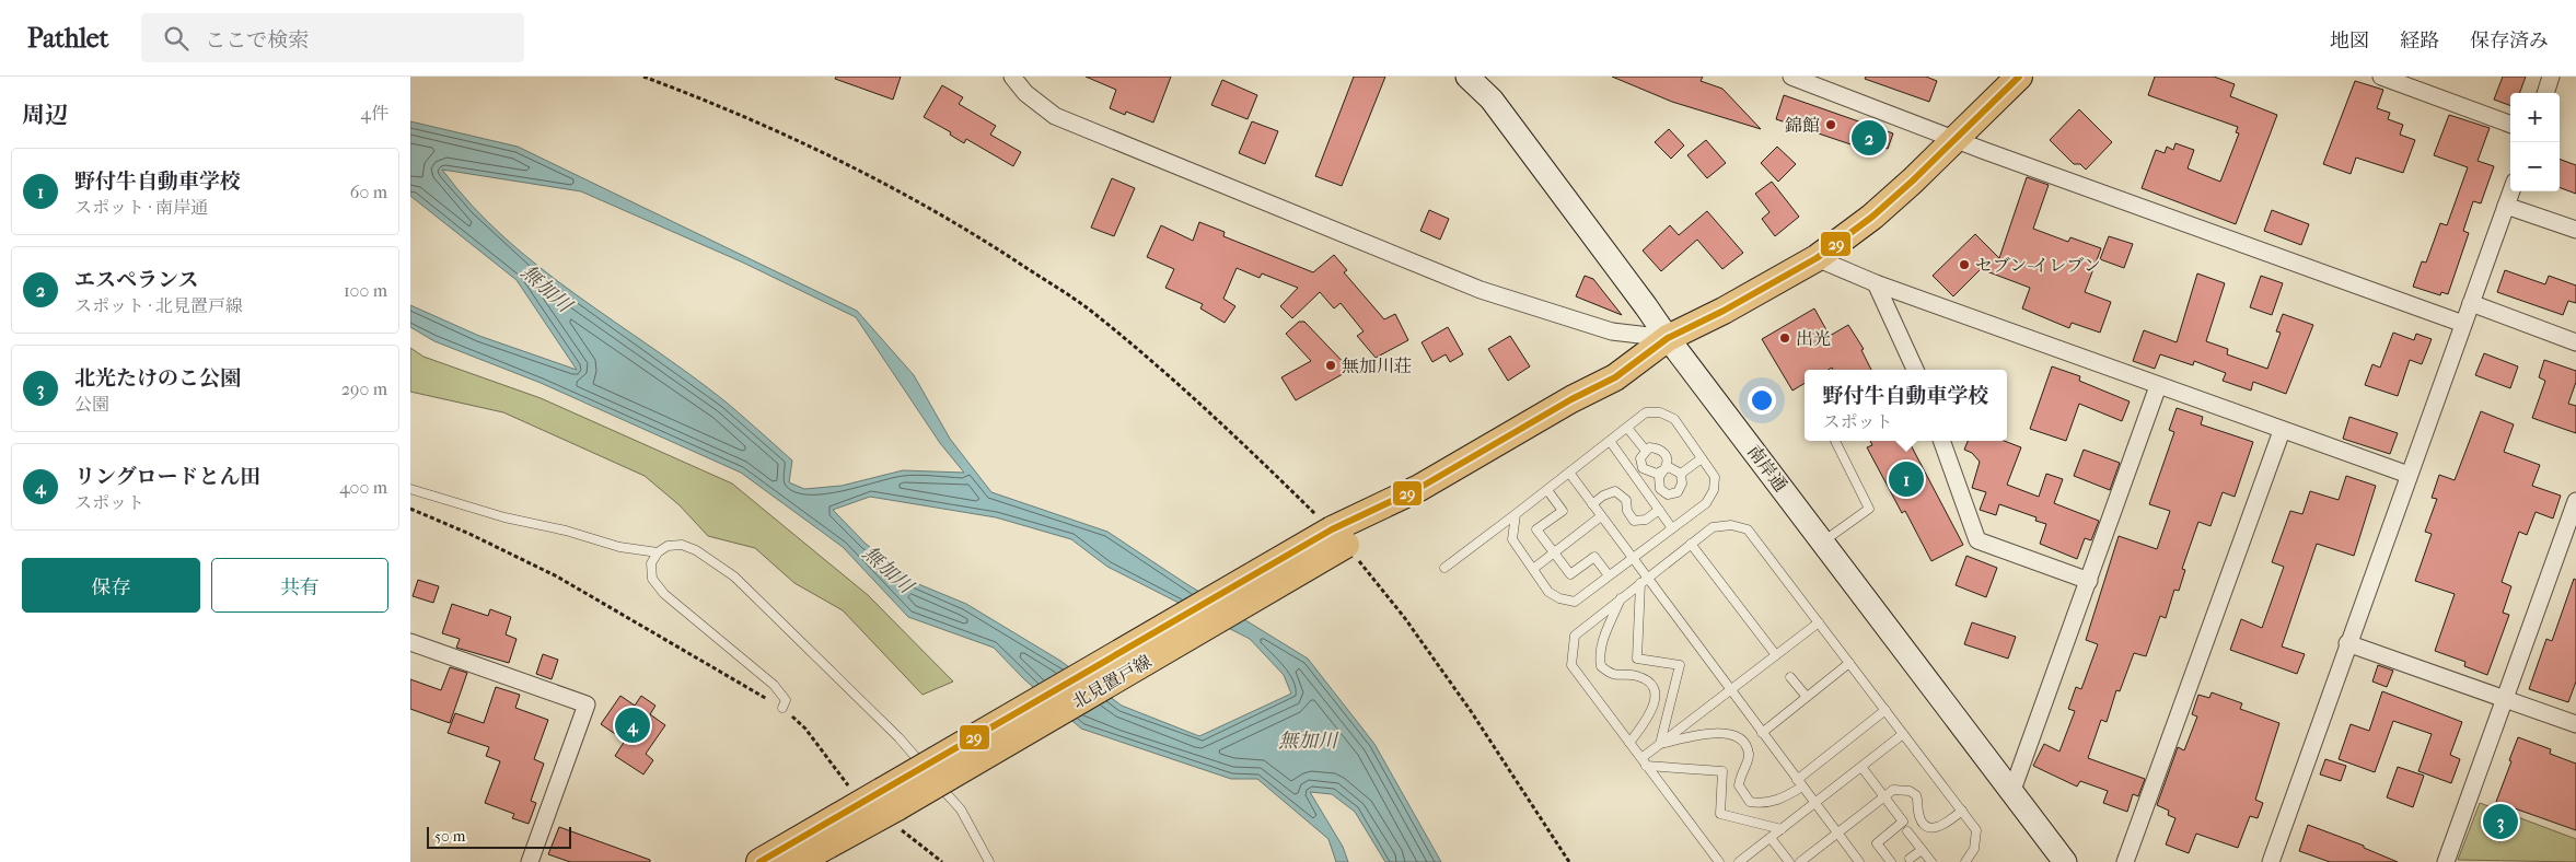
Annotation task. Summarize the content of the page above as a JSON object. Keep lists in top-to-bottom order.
{
  "streets": {
    "main road": ["南岸通", "北見置戸線"]
  },
  "crossings": [
    ["南岸通", "北見置戸線"]
  ],
  "water": ["無加川"],
  "places": [
    "錦館",
    "セブン-イレブン",
    "出光",
    "無加川荘"
  ],
  "lines": ["transit line 29"],
  "scale_bar": "50 m",
  "page": {
    "header": "Pathlet",
    "search": "ここで検索",
    "nav": ["地図", "経路", "保存済み"],
    "heading": ["周辺", "4件"],
    "map_buttons": ["+", "−"],
    "pins": [
      "2",
      "1",
      "4",
      "3"
    ],
    "list": [
      {
        "mark": "1",
        "name": "野付牛自動車学校",
        "note": "スポット · 南岸通",
        "value": "60 m"
      },
      {
        "mark": "2",
        "name": "エスペランス",
        "note": "スポット · 北見置戸線",
        "value": "100 m"
      },
      {
        "mark": "3",
        "name": "北光たけのこ公園",
        "note": "公園",
        "value": "290 m"
      },
      {
        "mark": "4",
        "name": "リングロードとん田",
        "note": "スポット",
        "value": "400 m"
      }
    ],
    "popup": ["野付牛自動車学校", "スポット"],
    "buttons": ["保存", "共有"],
    "scale": "50 m"
  }
}
